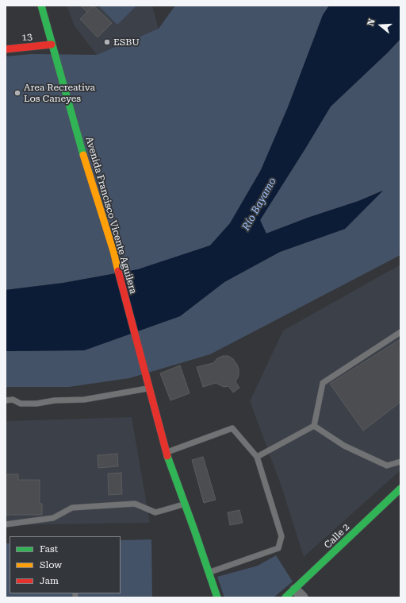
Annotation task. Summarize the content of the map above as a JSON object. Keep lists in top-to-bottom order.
{
  "streets": {
    "main road": ["13", "Avenida Francisco Vicente Aguilera", "Calle 2"]
  },
  "crossings": [
    ["13", "Avenida Francisco Vicente Aguilera"]
  ],
  "water": ["Río Bayamo"],
  "places": ["ESBU", "Area Recreativa Los Caneyes"],
  "legend": ["Fast", "Slow", "Jam"],
  "north": "left"
}
